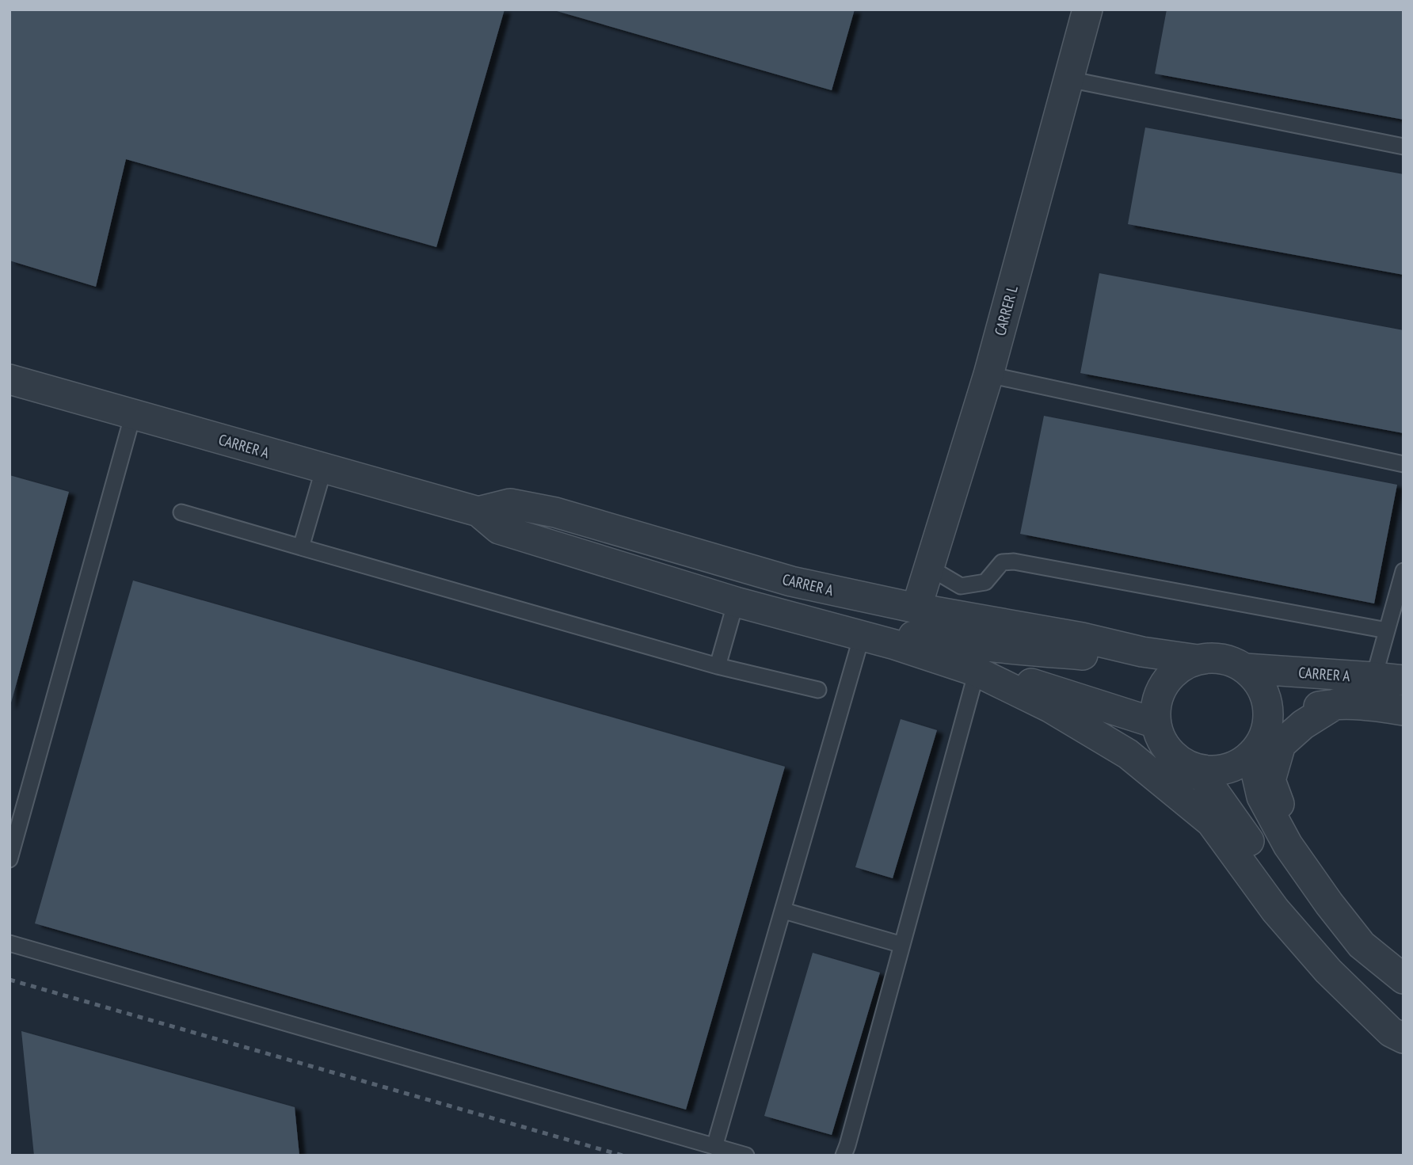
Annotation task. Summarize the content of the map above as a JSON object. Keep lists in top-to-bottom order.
{
  "streets": {
    "street": ["CARRER L", "CARRER A"]
  },
  "crossings": [
    ["CARRER L", "CARRER A"]
  ]
}
